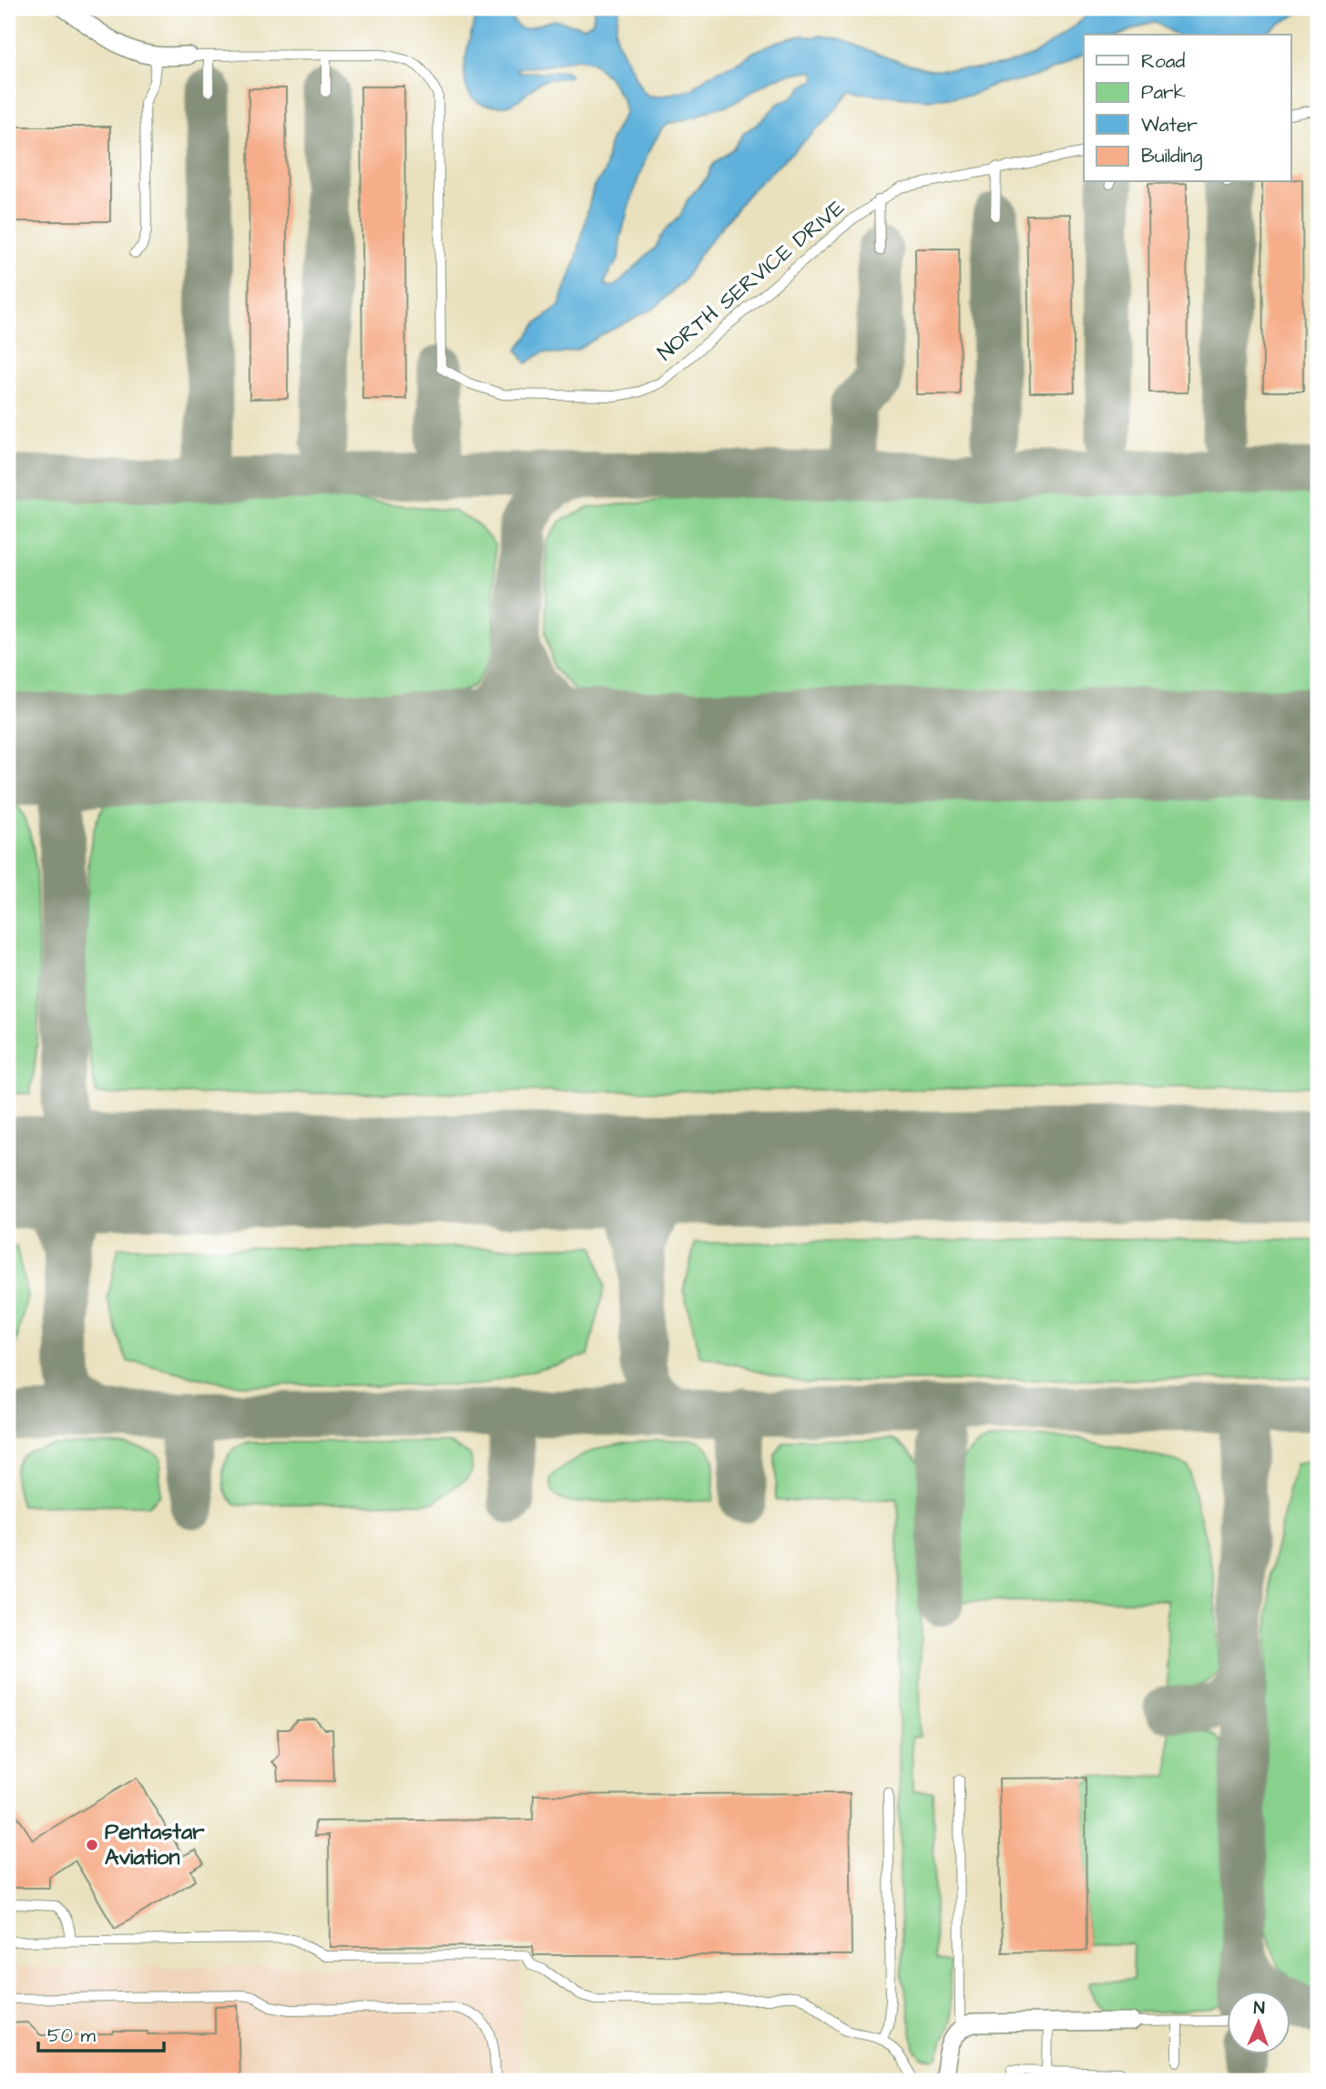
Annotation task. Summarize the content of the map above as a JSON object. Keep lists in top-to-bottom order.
{
  "streets": {
    "lane": ["NORTH SERVICE DRIVE"]
  },
  "places": ["Pentastar Aviation"],
  "legend": [
    "Road",
    "Park",
    "Water",
    "Building"
  ],
  "scale_bar": "50 m",
  "north": "top"
}
